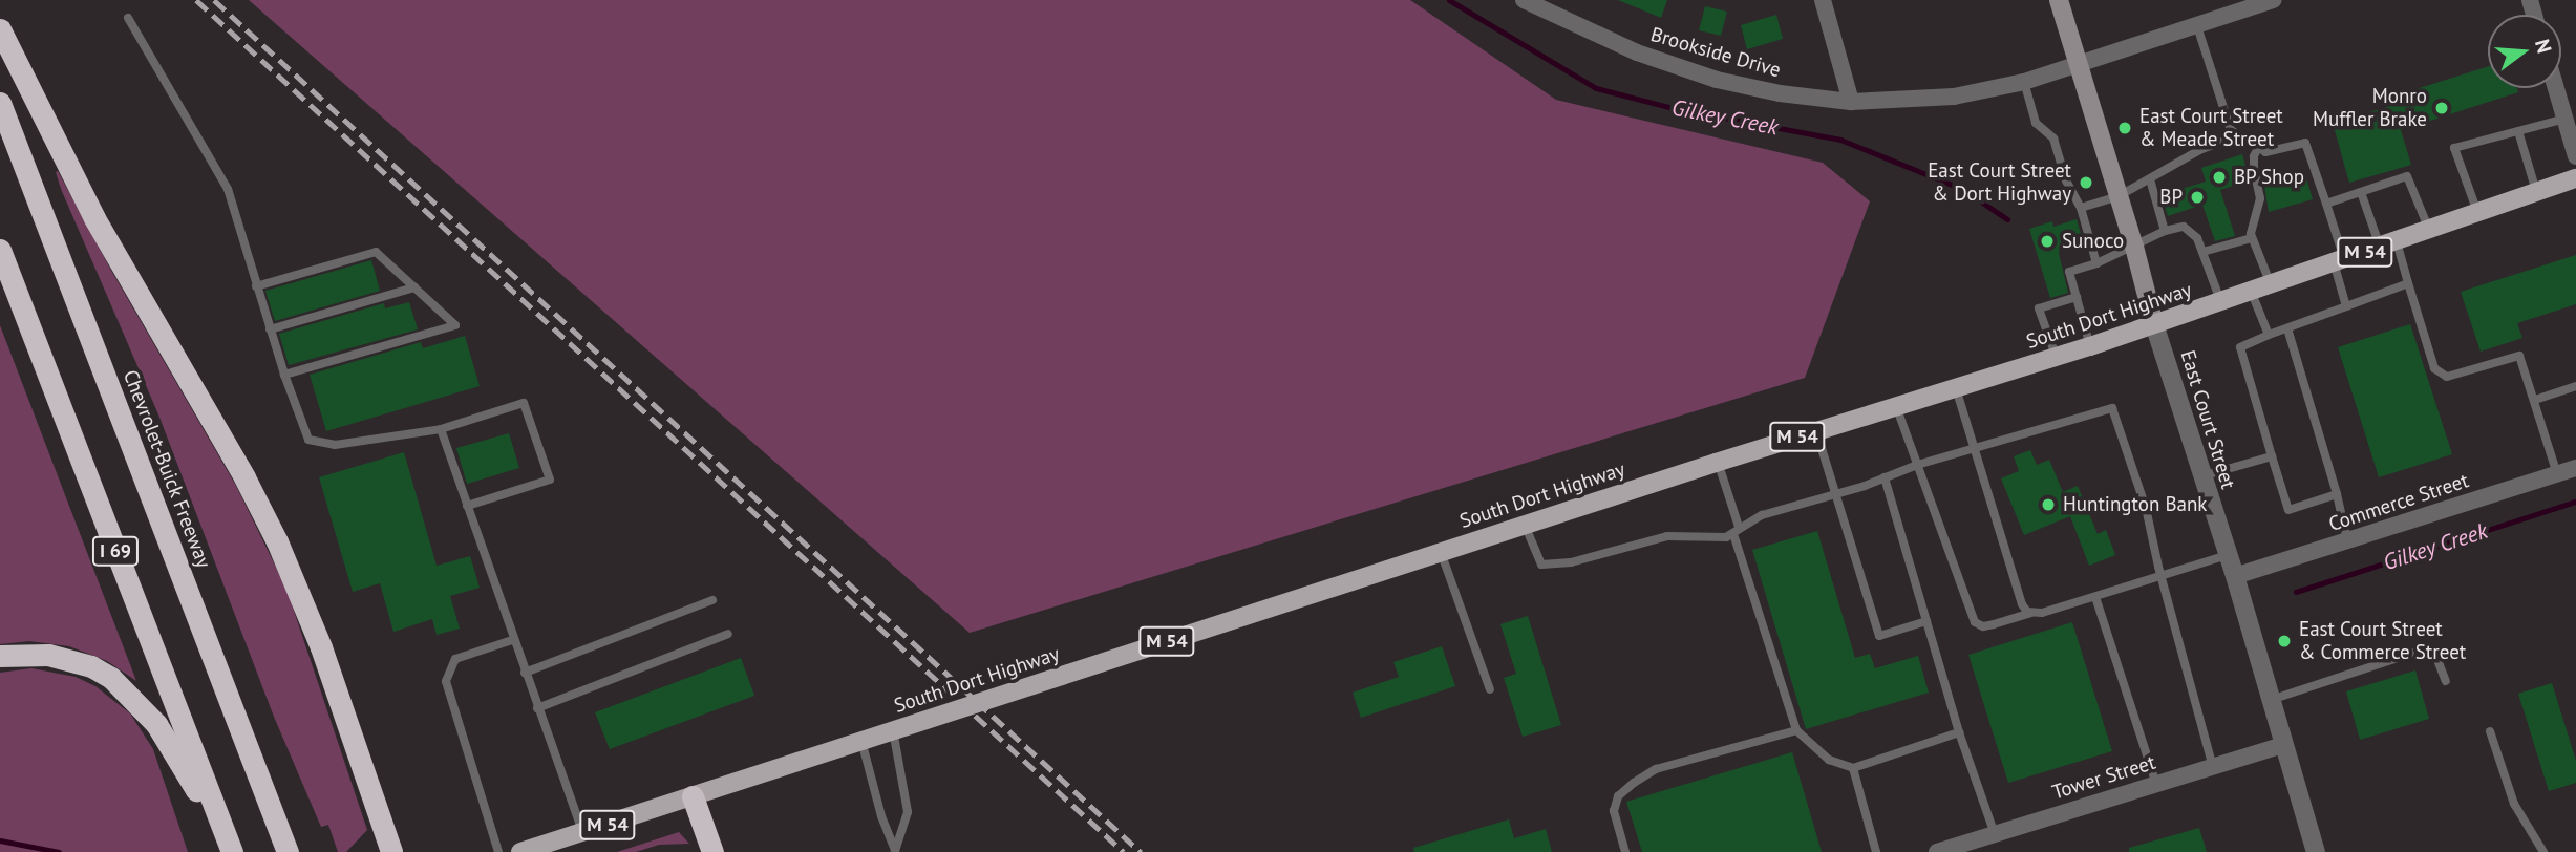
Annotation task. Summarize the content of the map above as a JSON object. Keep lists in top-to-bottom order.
{
  "streets": {
    "highway": ["Chevrolet-Buick Freeway", "I 69"],
    "main road": ["M 54", "South Dort Highway", "East Court Street"],
    "street": ["Brookside Drive", "Commerce Street", "Tower Street"]
  },
  "crossings": [
    ["Brookside Drive", "East Court Street"],
    ["South Dort Highway", "East Court Street"],
    ["East Court Street", "Commerce Street"],
    ["East Court Street", "Tower Street"]
  ],
  "water": ["Gilkey Creek"],
  "places": [
    "Monro Muffler Brake",
    "East Court Street & Meade Street",
    "BP Shop",
    "East Court Street & Dort Highway",
    "BP",
    "Sunoco",
    "Huntington Bank",
    "East Court Street & Commerce Street"
  ],
  "north": "right"
}
